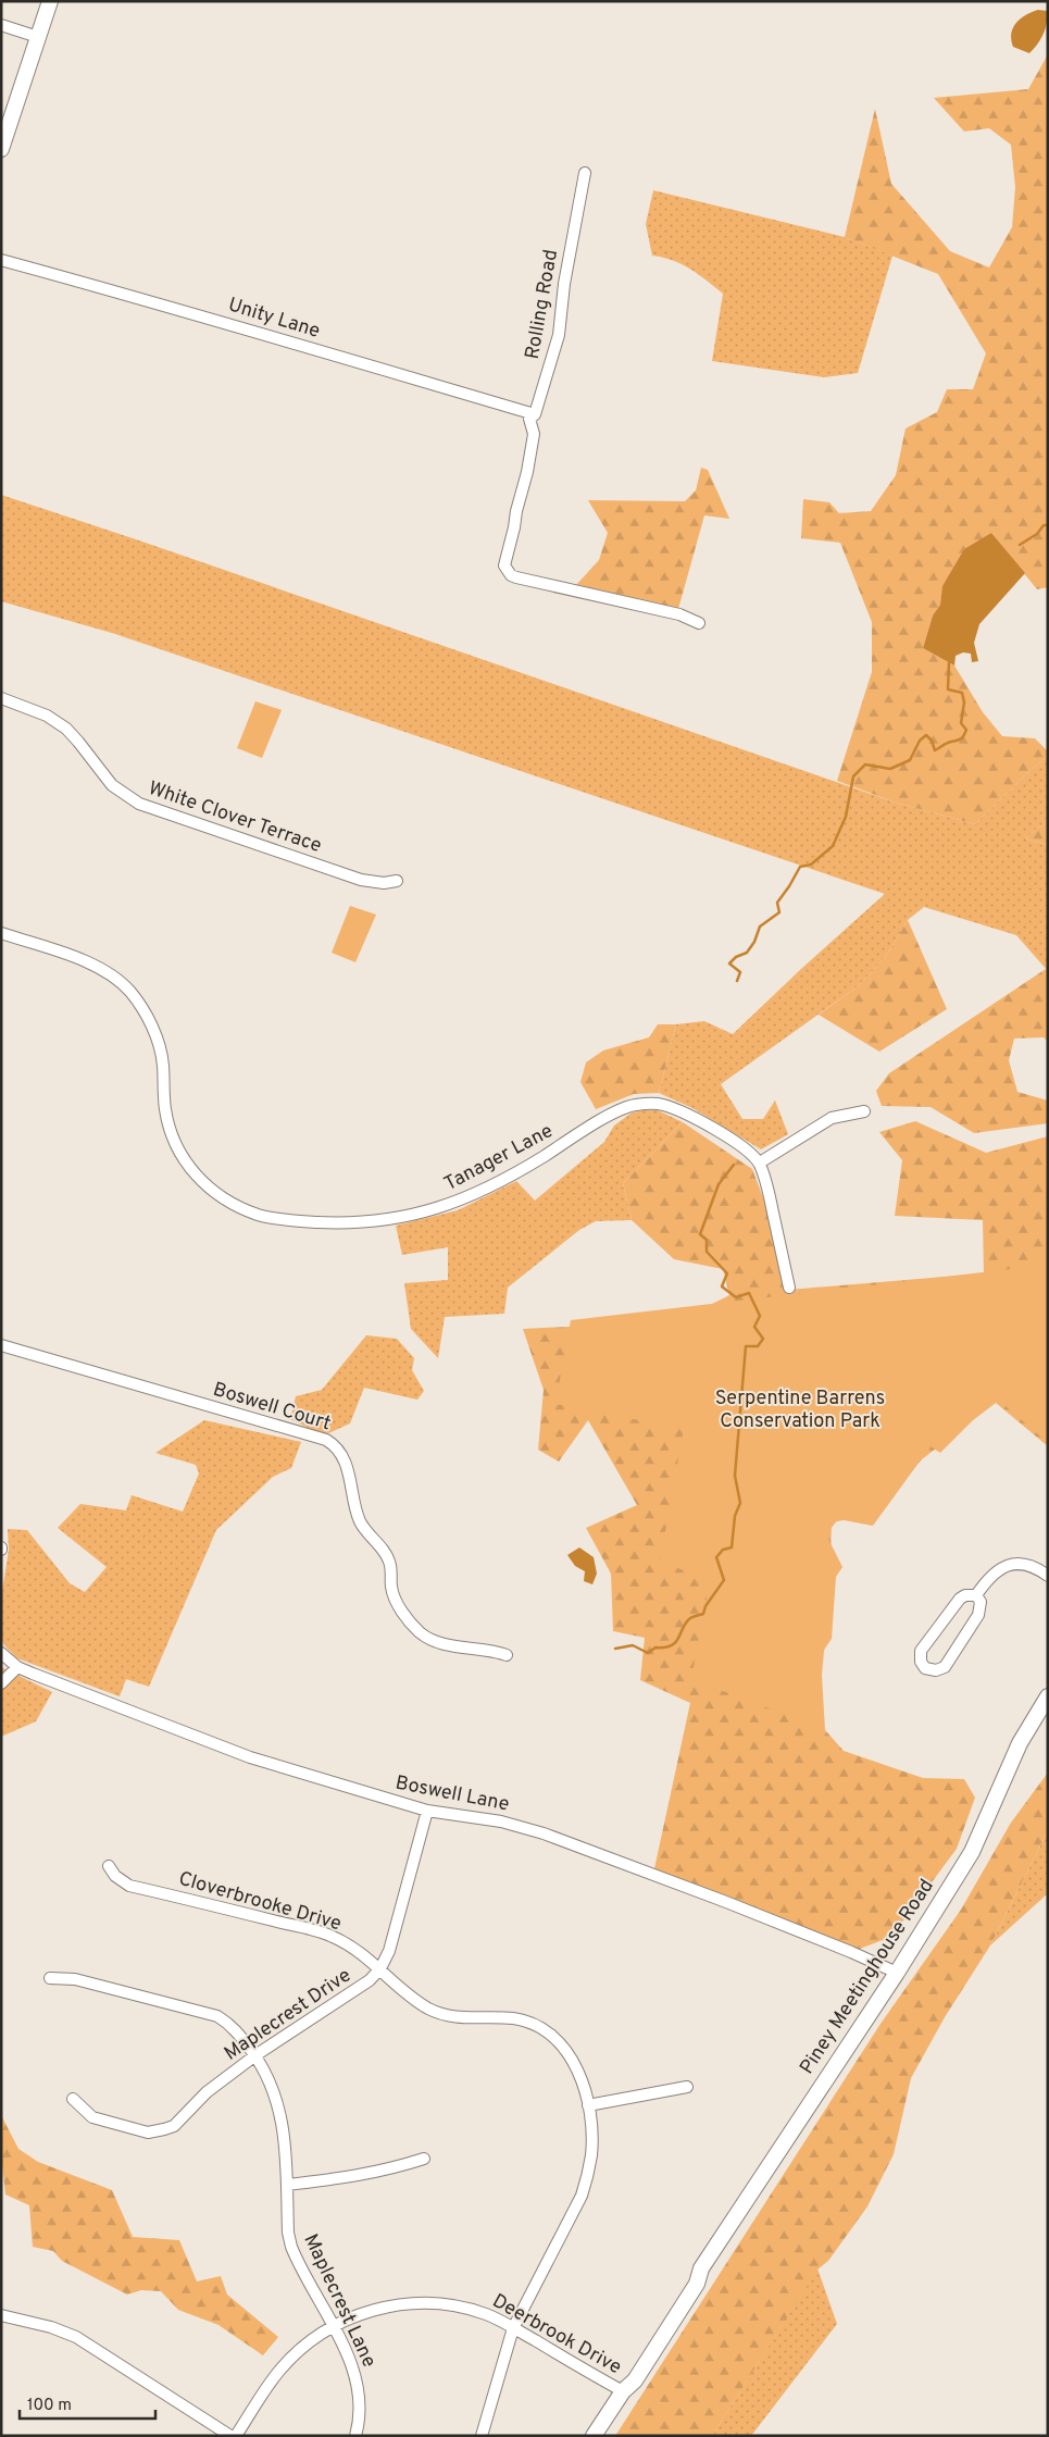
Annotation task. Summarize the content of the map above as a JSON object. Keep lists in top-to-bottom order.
{
  "streets": {
    "main road": ["Piney Meetinghouse Road"],
    "street": [
      "Rolling Road",
      "Unity Lane",
      "White Clover Terrace",
      "Tanager Lane",
      "Boswell Court",
      "Boswell Lane",
      "Cloverbrooke Drive",
      "Maplecrest Drive",
      "Maplecrest Lane",
      "Deerbrook Drive"
    ]
  },
  "crossings": [
    ["Rolling Road", "Unity Lane"],
    ["Boswell Lane", "Piney Meetinghouse Road"],
    ["Boswell Lane", "Maplecrest Drive"],
    ["Cloverbrooke Drive", "Maplecrest Drive"],
    ["Cloverbrooke Drive", "Deerbrook Drive"],
    ["Piney Meetinghouse Road", "Deerbrook Drive"],
    ["Maplecrest Drive", "Maplecrest Lane"],
    ["Maplecrest Lane", "Deerbrook Drive"]
  ],
  "parks": ["Serpentine Barrens Conservation Park"],
  "scale_bar": "100 m"
}
